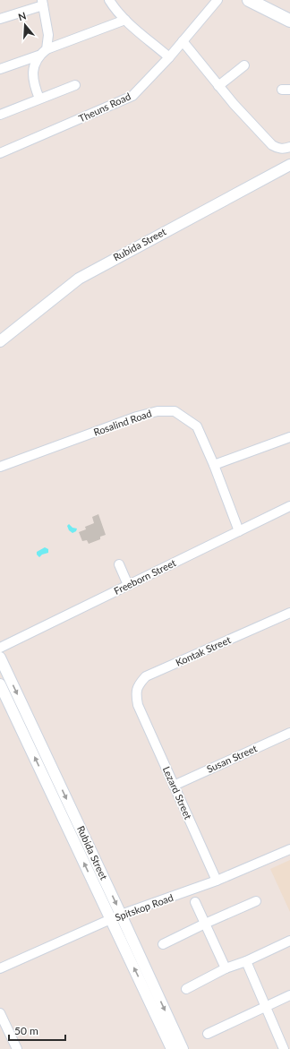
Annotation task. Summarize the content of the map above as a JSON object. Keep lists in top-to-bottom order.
{
  "streets": {
    "street": [
      "Theuns Road",
      "Rubida Street",
      "Rosalind Road",
      "Freeborn Street",
      "Kontak Street",
      "Susan Street",
      "Lezard Street",
      "Spitskop Road"
    ]
  },
  "crossings": [
    ["Rubida Street", "Spitskop Road"],
    ["Rosalind Road", "Freeborn Street"],
    ["Kontak Street", "Lezard Street"],
    ["Susan Street", "Lezard Street"],
    ["Lezard Street", "Spitskop Road"]
  ],
  "scale_bar": "50 m",
  "north": "top"
}
